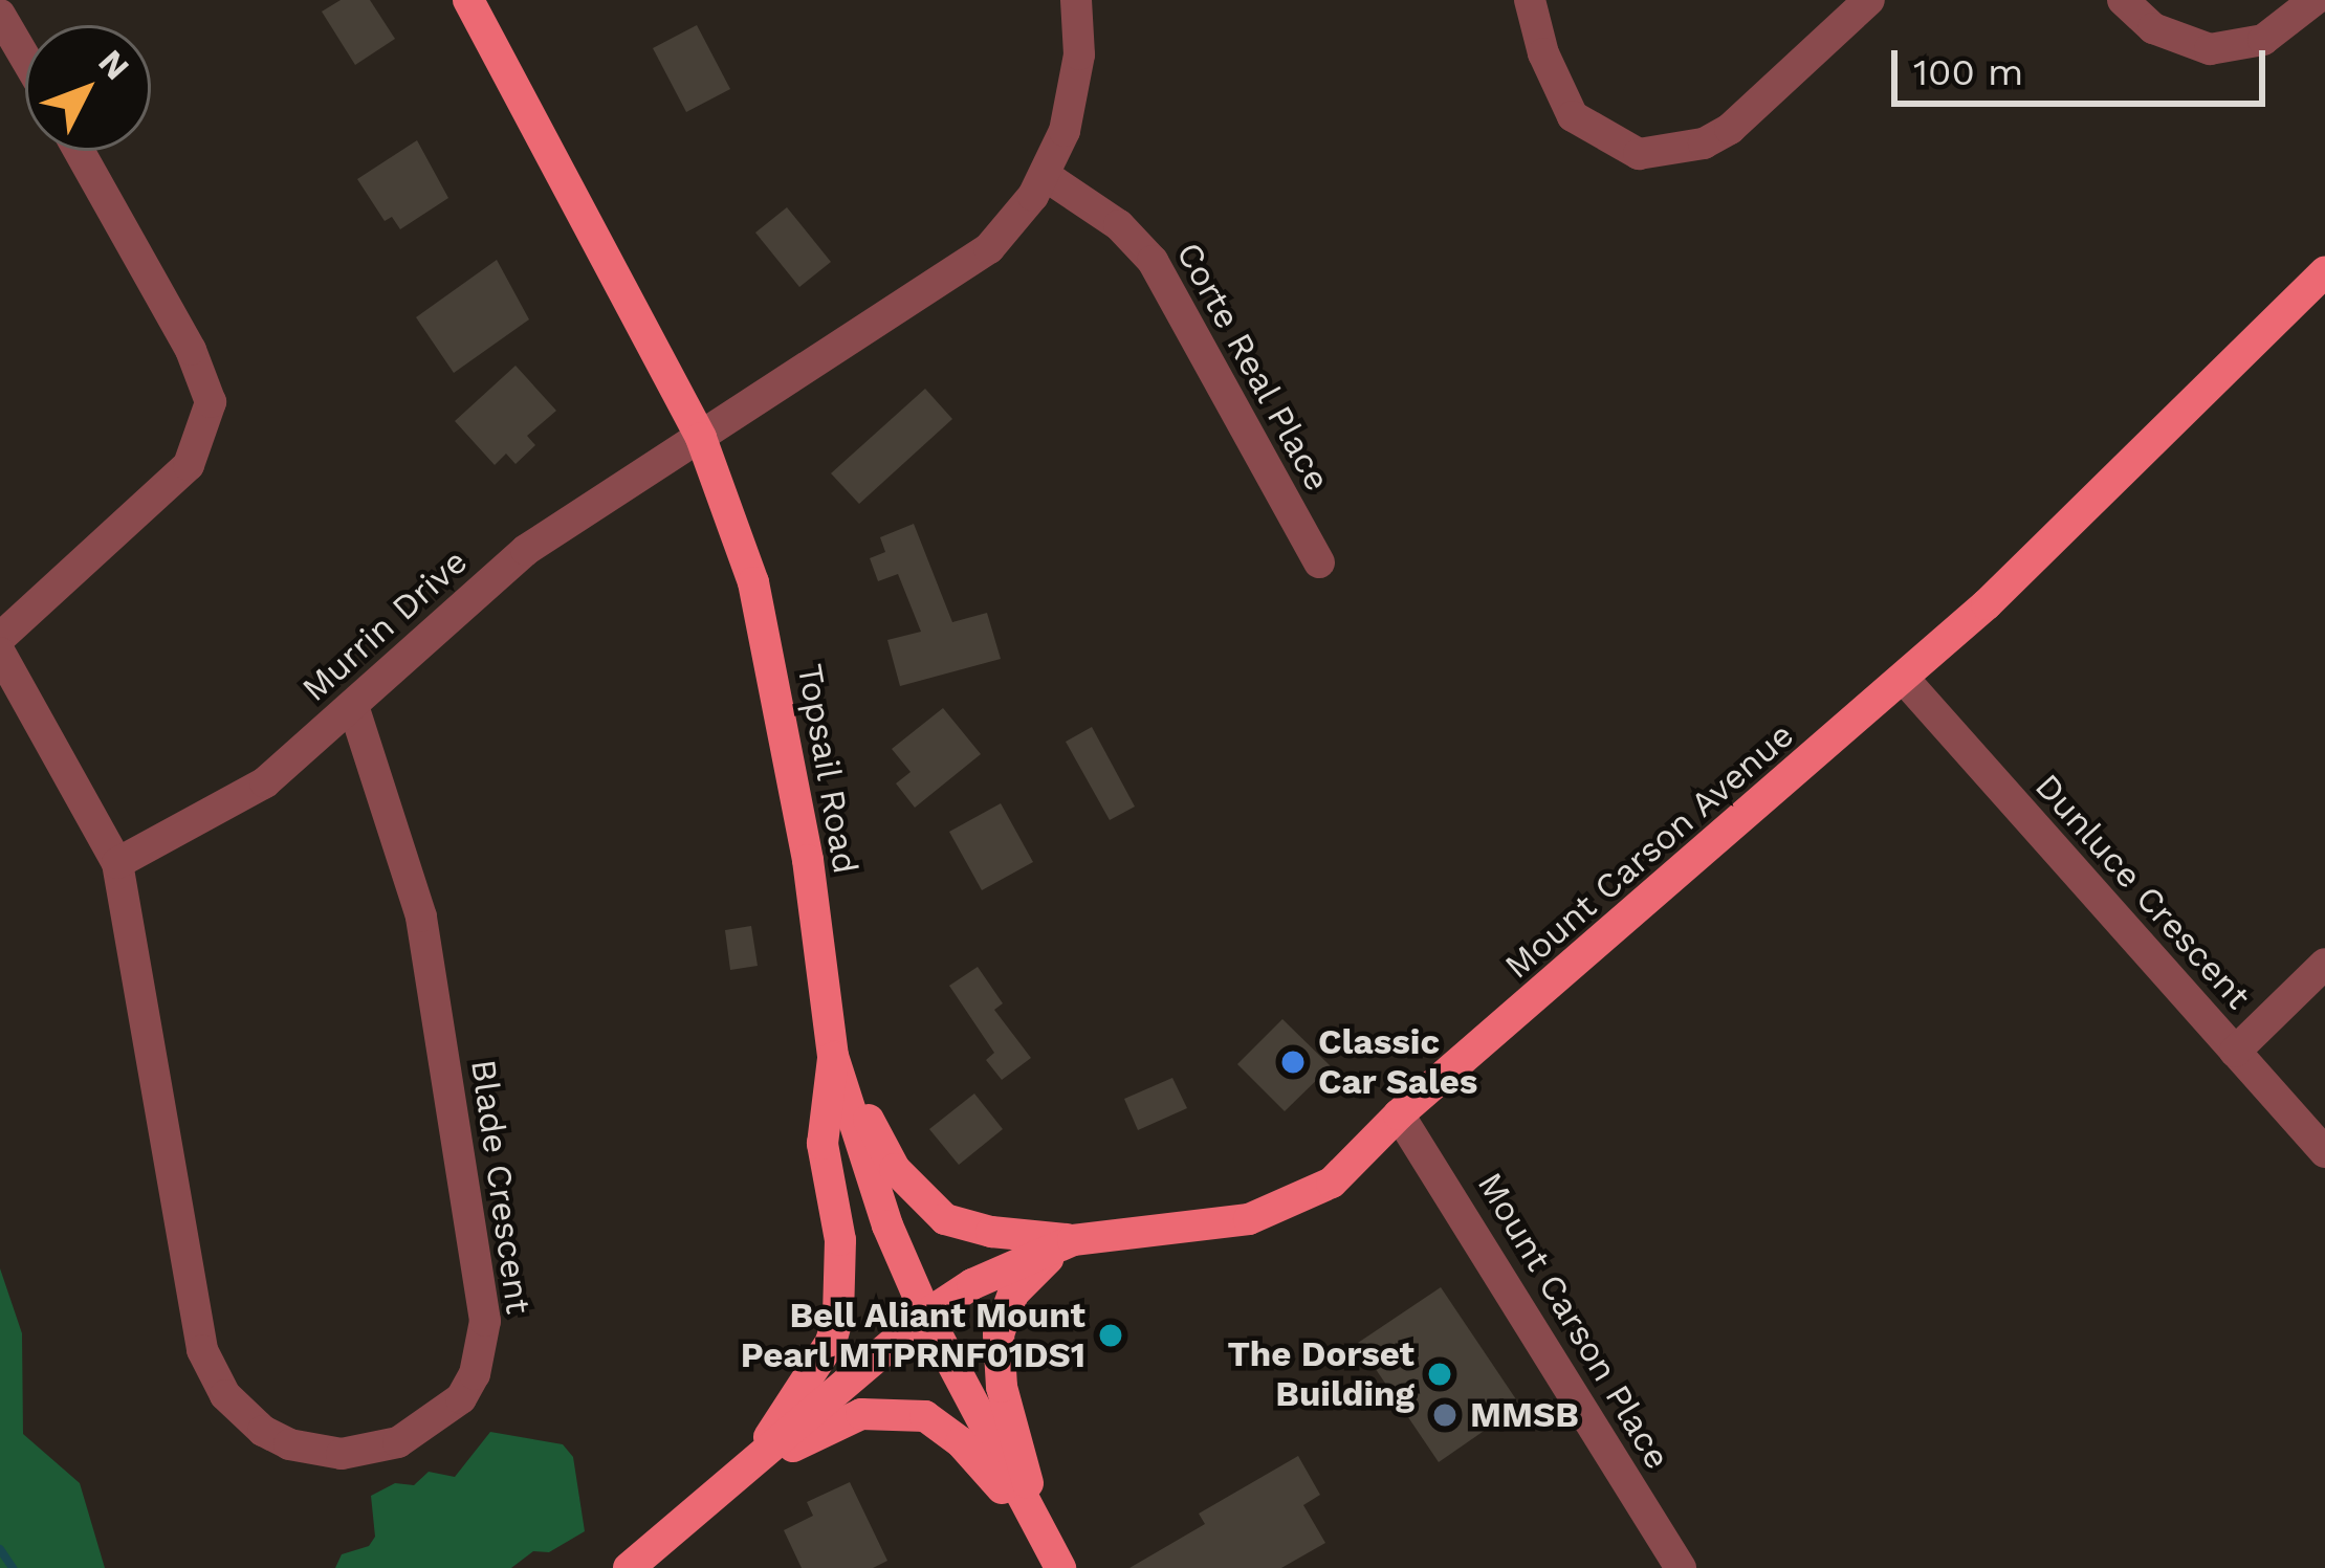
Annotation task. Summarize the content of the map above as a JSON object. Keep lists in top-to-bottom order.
{
  "streets": {
    "main road": ["Topsail Road", "Mount Carson Avenue"],
    "street": [
      "Corte Real Place",
      "Murrin Drive",
      "Dunluce Crescent",
      "Blade Crescent",
      "Mount Carson Place"
    ]
  },
  "crossings": [
    ["Corte Real Place", "Murrin Drive"],
    ["Murrin Drive", "Topsail Road"],
    ["Murrin Drive", "Blade Crescent"],
    ["Topsail Road", "Mount Carson Avenue"],
    ["Mount Carson Avenue", "Dunluce Crescent"],
    ["Mount Carson Avenue", "Mount Carson Place"]
  ],
  "places": [
    "Classic Car Sales",
    "Bell Aliant Mount Pearl MTPRNF01DS1",
    "The Dorset Building",
    "MMSB"
  ],
  "scale_bar": "100 m",
  "north": "top right"
}
